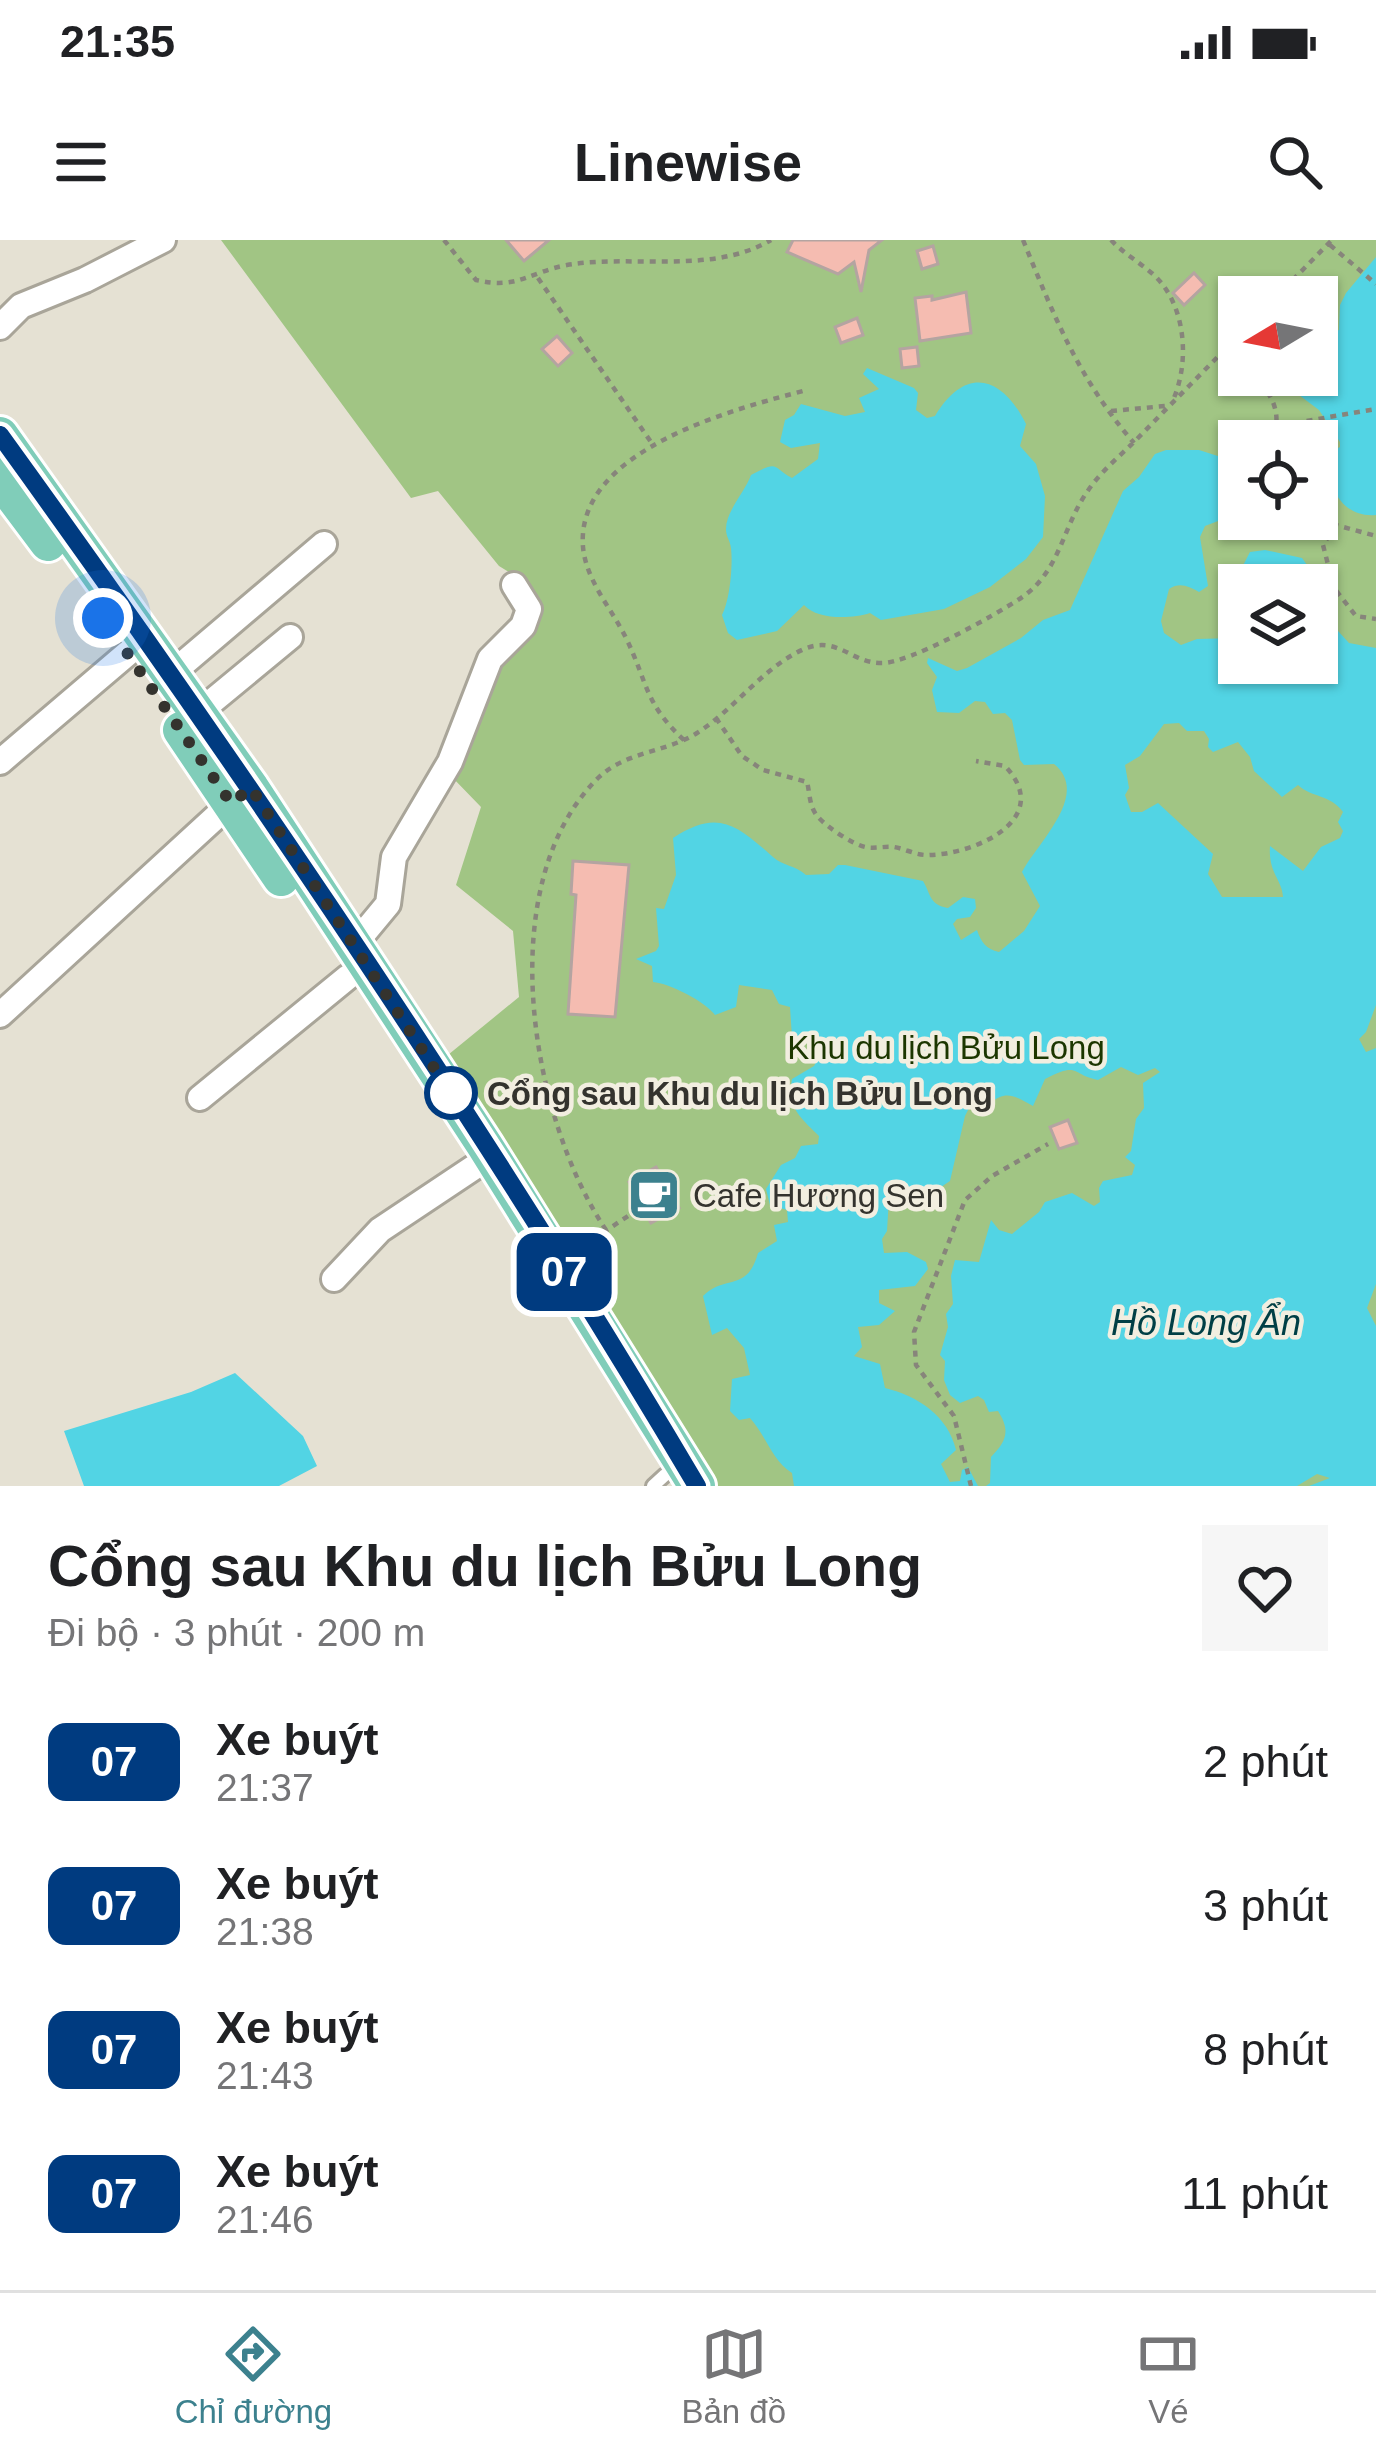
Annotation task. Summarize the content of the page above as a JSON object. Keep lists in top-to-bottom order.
{
  "water": ["Hồ Long Ẩn"],
  "parks": ["Khu du lịch Bửu Long"],
  "places": {
    "other": ["Cổng sau Khu du lịch Bửu Long"],
    "cafe": ["Cafe Hương Sen"]
  },
  "lines": ["bus line 07"],
  "north": "left",
  "page": {
    "status": "21:35",
    "header": "Linewise",
    "on_map": "07",
    "heading": ["Cổng sau Khu du lịch Bửu Long", "Đi bộ · 3 phút · 200 m"],
    "list": [
      {
        "mark": "07",
        "name": "Xe buýt",
        "note": "21:37",
        "value": "2 phút"
      },
      {
        "mark": "07",
        "name": "Xe buýt",
        "note": "21:38",
        "value": "3 phút"
      },
      {
        "mark": "07",
        "name": "Xe buýt",
        "note": "21:43",
        "value": "8 phút"
      },
      {
        "mark": "07",
        "name": "Xe buýt",
        "note": "21:46",
        "value": "11 phút"
      }
    ],
    "tabs": ["Chỉ đường", "Bản đồ", "Vé"]
  }
}
